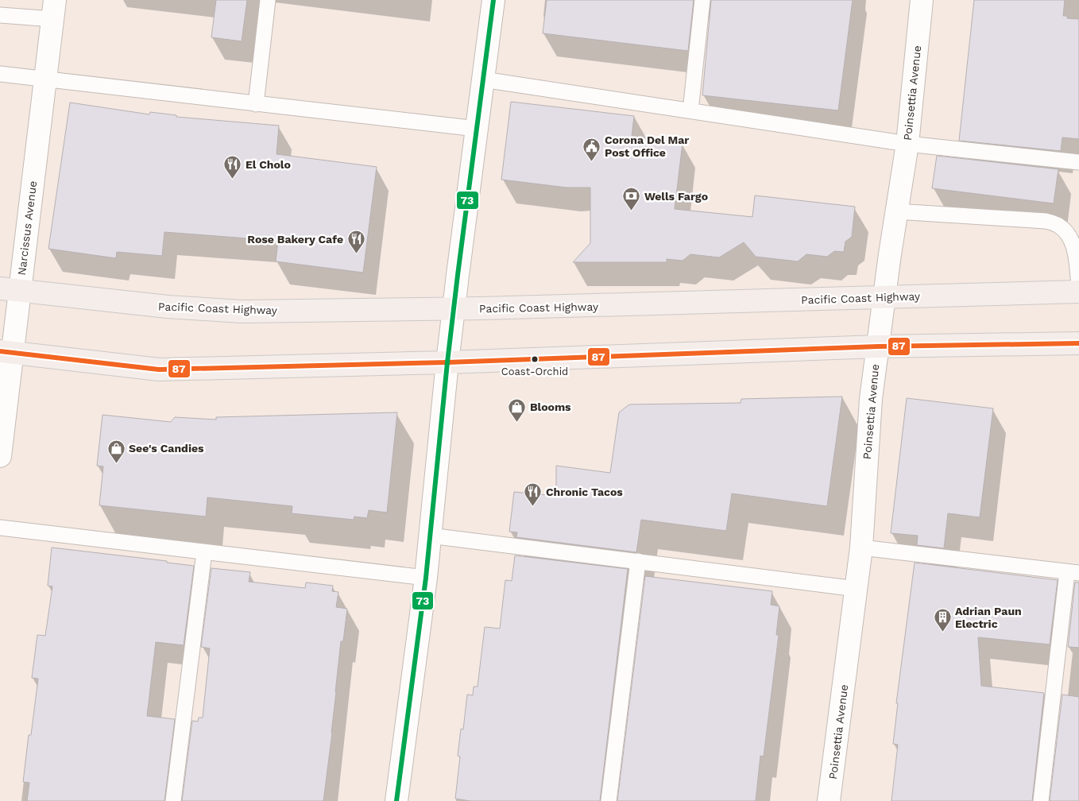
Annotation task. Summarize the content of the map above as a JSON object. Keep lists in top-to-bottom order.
{
  "streets": {
    "highway": ["Pacific Coast Highway"],
    "street": ["Poinsettia Avenue", "Narcissus Avenue"]
  },
  "crossings": [
    ["Poinsettia Avenue", "Pacific Coast Highway"],
    ["Narcissus Avenue", "Pacific Coast Highway"]
  ],
  "places": {
    "public building": ["Corona Del Mar Post Office"],
    "restaurant": ["El Cholo", "Rose Bakery Cafe", "Chronic Tacos"],
    "bank": ["Wells Fargo"],
    "other": ["Coast-Orchid"],
    "shop": ["Blooms", "See's Candies"],
    "building": ["Adrian Paun Electric"]
  },
  "lines": ["transit line 73", "transit line 87"]
}
